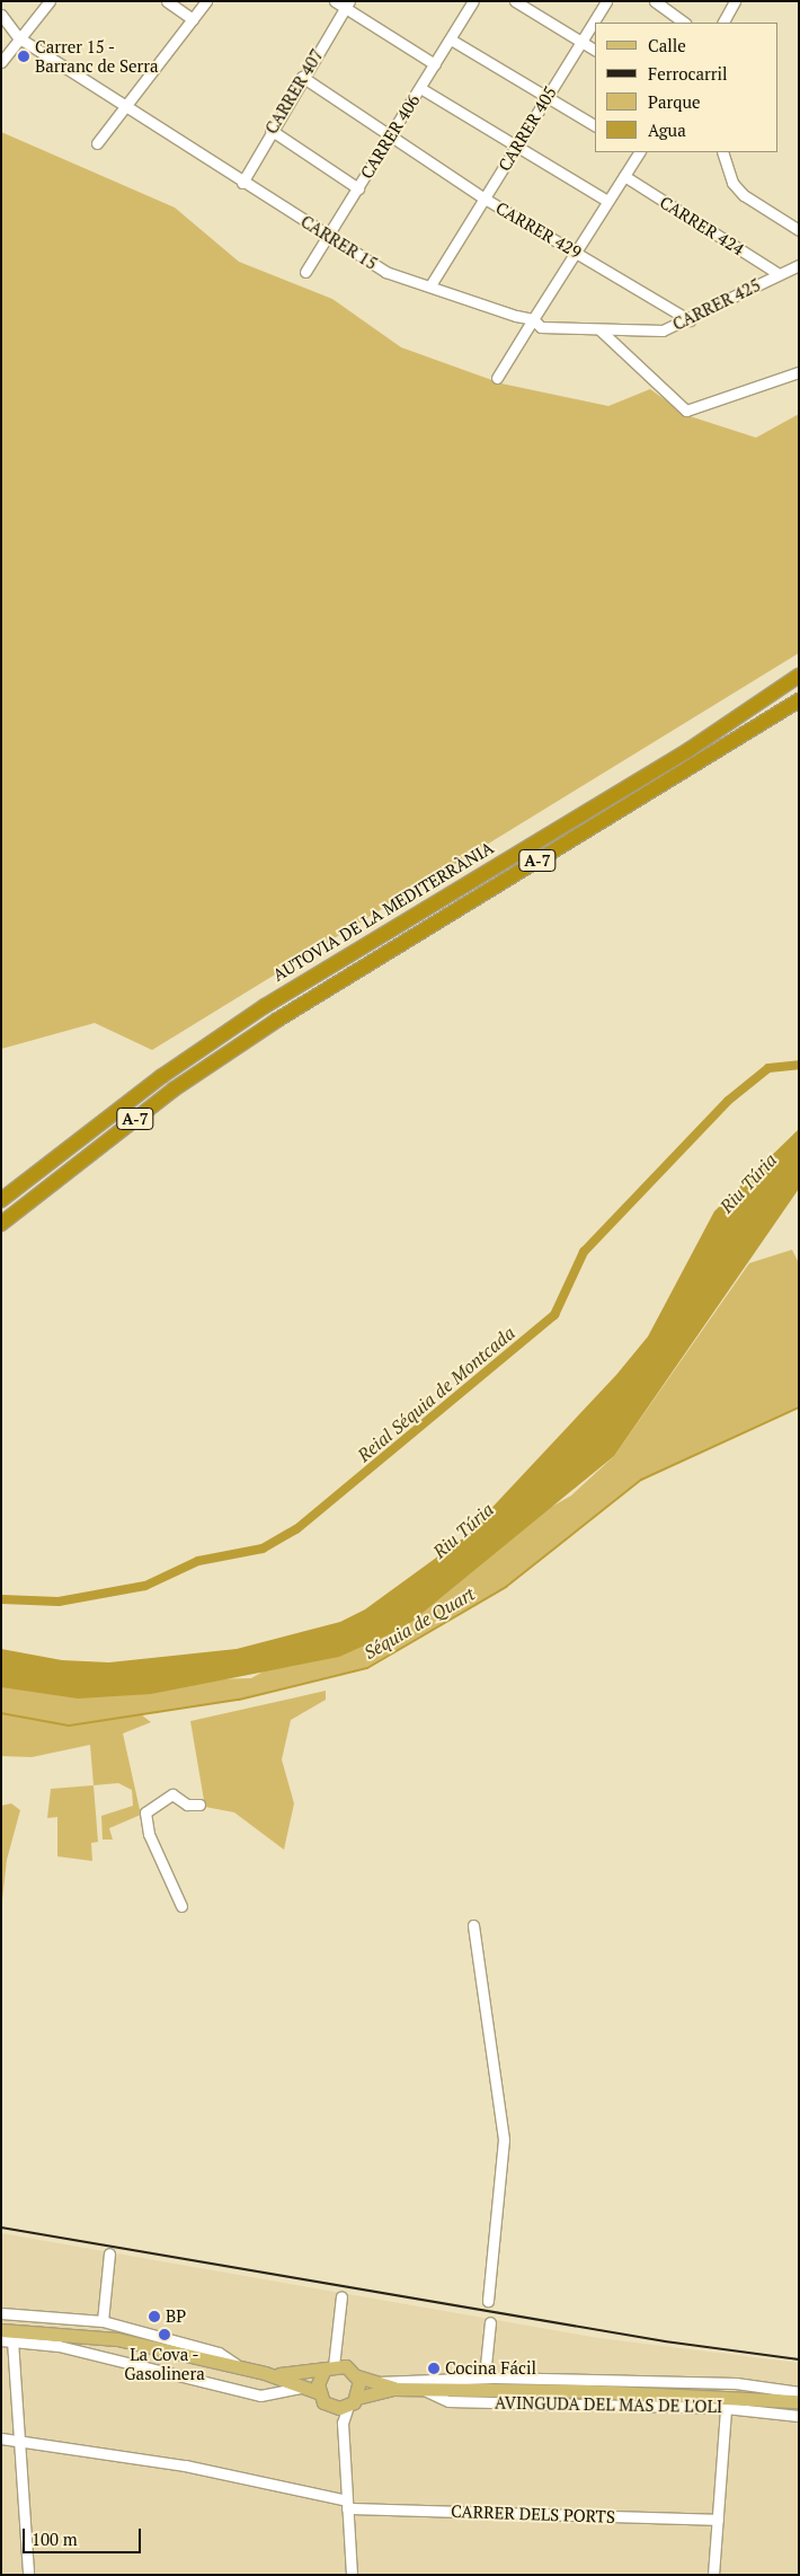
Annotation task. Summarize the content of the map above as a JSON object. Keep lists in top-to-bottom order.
{
  "streets": {
    "highway": ["A-7", "AUTOVIA DE LA MEDITERRÀNIA"],
    "street": [
      "CARRER 407",
      "CARRER 405",
      "CARRER 406",
      "CARRER 424",
      "CARRER 429",
      "CARRER 15",
      "CARRER 425",
      "AVINGUDA DEL MAS DE L'OLI",
      "CARRER DELS PORTS"
    ]
  },
  "crossings": [
    ["CARRER 407", "CARRER 429"],
    ["CARRER 407", "CARRER 15"],
    ["CARRER 405", "CARRER 429"],
    ["CARRER 405", "CARRER 15"],
    ["CARRER 406", "CARRER 429"],
    ["CARRER 406", "CARRER 15"],
    ["CARRER 424", "CARRER 425"],
    ["CARRER 429", "CARRER 425"],
    ["CARRER 15", "CARRER 425"]
  ],
  "water": ["Riu Túria", "Reial Séquia de Montcada", "Séquia de Quart"],
  "places": [
    "Carrer 15 - Barranc de Serra",
    "BP",
    "La Cova - Gasolinera",
    "Cocina Fácil"
  ],
  "legend": [
    "Calle",
    "Ferrocarril",
    "Parque",
    "Agua"
  ],
  "scale_bar": "100 m"
}
